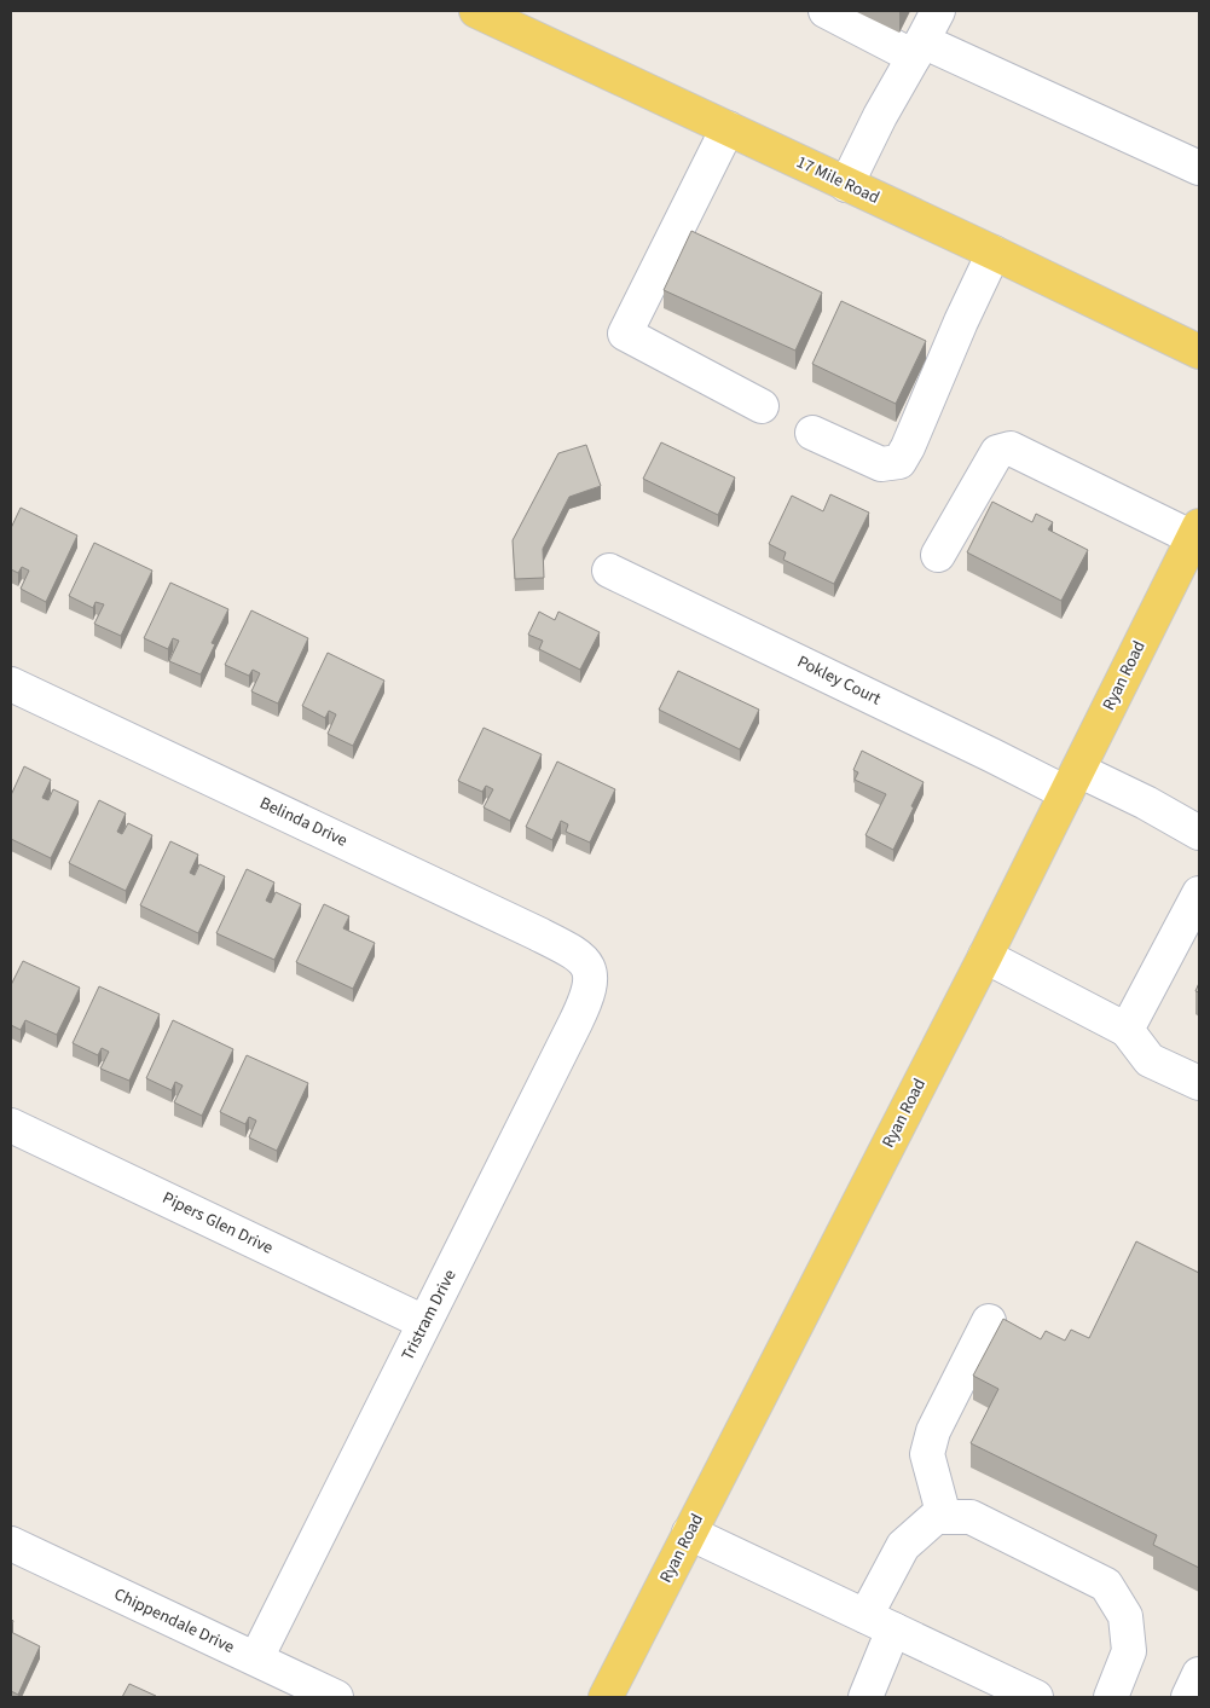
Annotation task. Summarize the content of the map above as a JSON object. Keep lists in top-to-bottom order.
{
  "streets": {
    "main road": ["17 Mile Road", "Ryan Road"],
    "street": [
      "Pokley Court",
      "Belinda Drive",
      "Pipers Glen Drive",
      "Tristram Drive",
      "Chippendale Drive"
    ]
  },
  "crossings": [
    ["Ryan Road", "Pokley Court"],
    ["Belinda Drive", "Tristram Drive"],
    ["Pipers Glen Drive", "Tristram Drive"],
    ["Tristram Drive", "Chippendale Drive"]
  ]
}
